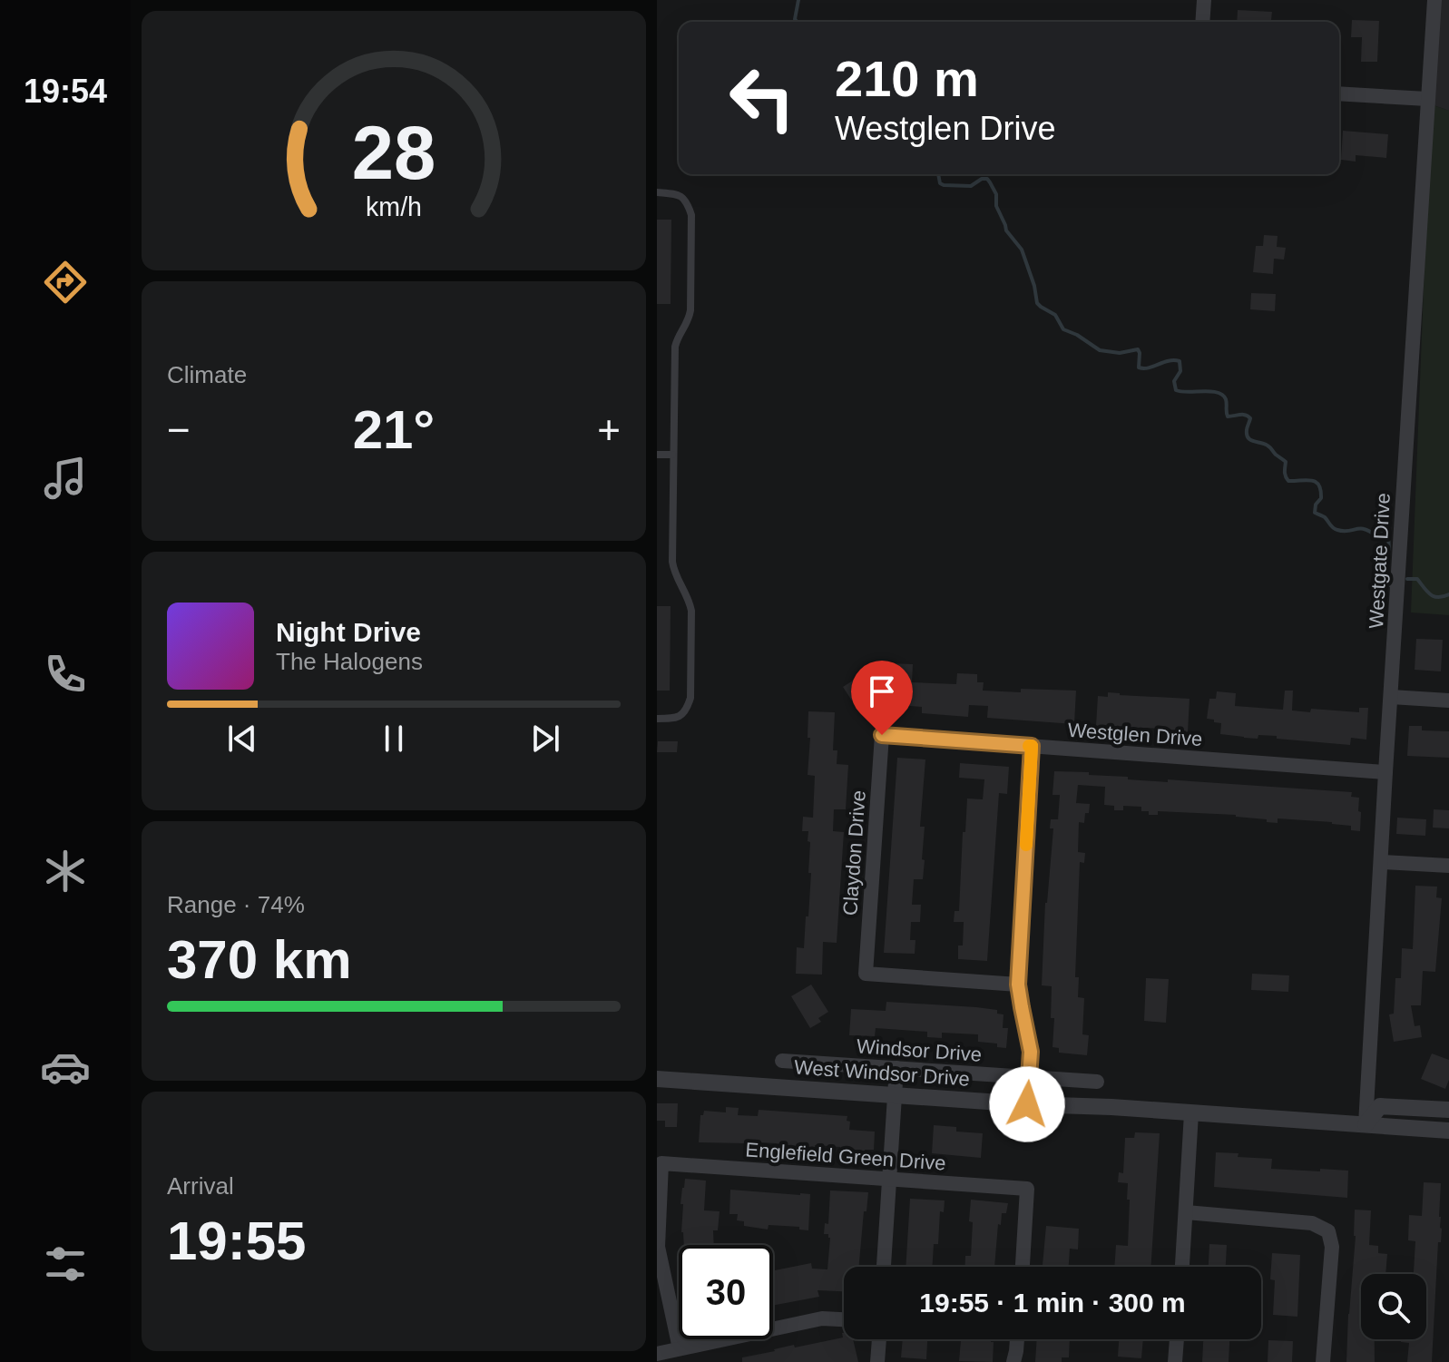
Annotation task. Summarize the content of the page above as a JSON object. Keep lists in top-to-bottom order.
{
  "streets": {
    "street": [
      "Westgate Drive",
      "Westglen Drive",
      "Claydon Drive",
      "Windsor Drive",
      "West Windsor Drive",
      "Englefield Green Drive"
    ]
  },
  "crossings": [
    ["Westgate Drive", "Westglen Drive"],
    ["Westgate Drive", "West Windsor Drive"],
    ["Westglen Drive", "Claydon Drive"]
  ],
  "page": {
    "tabs": "19:54",
    "turn": ["210 m", "Westglen Drive"],
    "tile": [
      "Climate",
      ["Range · 74%", "370 km"],
      ["Arrival", "19:55"]
    ],
    "heat": ["−", "21°", "+"],
    "song": ["Night Drive", "The Halogens"],
    "limit": "30",
    "trip": "19:55 · 1 min · 300 m",
    "gauge": ["28", "km/h"]
  }
}
